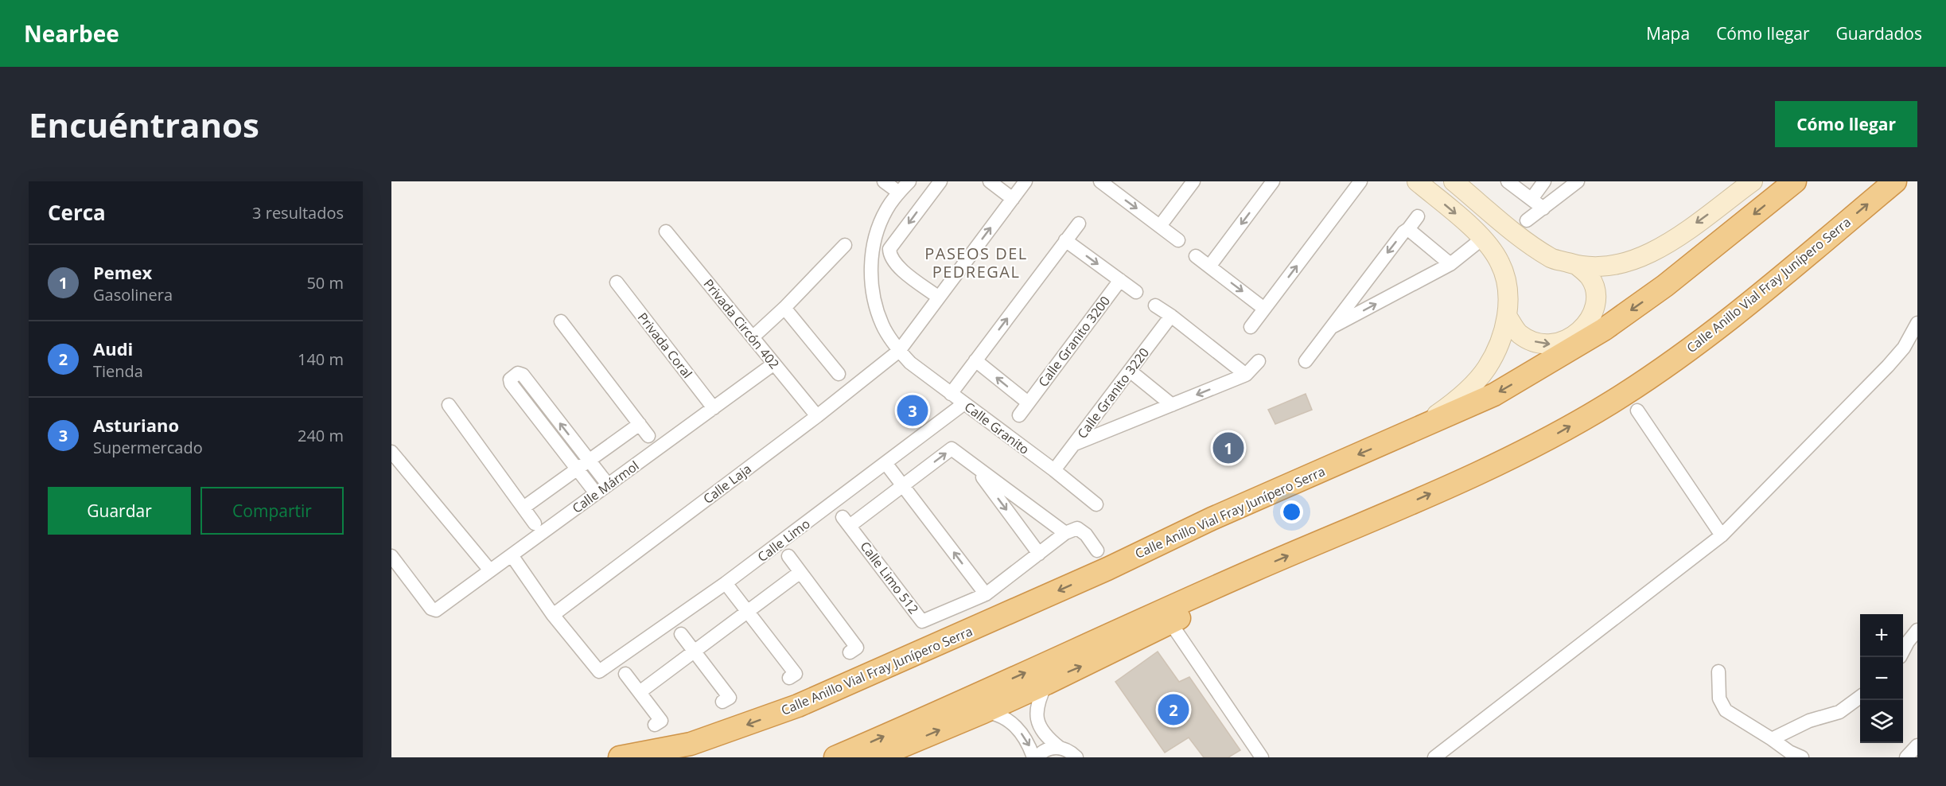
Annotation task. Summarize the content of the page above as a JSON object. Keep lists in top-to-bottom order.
{
  "streets": {
    "highway": ["Calle Anillo Vial Fray Junípero Serra"],
    "street": [
      "Privada Circón 402",
      "Calle Granito 3200",
      "Privada Coral",
      "Calle Granito 3220",
      "Calle Granito",
      "Calle Laja",
      "Calle Mármol",
      "Calle Limo",
      "Calle Limo 512"
    ]
  },
  "crossings": [
    ["Privada Circón 402", "Calle Laja"],
    ["Privada Circón 402", "Calle Mármol"],
    ["Privada Coral", "Calle Mármol"],
    ["Calle Granito 3220", "Calle Granito"],
    ["Calle Granito", "Calle Laja"],
    ["Calle Granito", "Calle Limo"],
    ["Calle Laja", "Calle Limo"]
  ],
  "districts": ["PASEOS DEL PEDREGAL"],
  "page": {
    "header": "Nearbee",
    "nav": ["Mapa", "Cómo llegar", "Guardados"],
    "buttons": [
      "Cómo llegar",
      ["Guardar", "Compartir"]
    ],
    "title": "Encuéntranos",
    "heading": ["Cerca", "3 resultados"],
    "list": [
      {
        "mark": "1",
        "name": "Pemex",
        "note": "Gasolinera",
        "value": "50 m"
      },
      {
        "mark": "2",
        "name": "Audi",
        "note": "Tienda",
        "value": "140 m"
      },
      {
        "mark": "3",
        "name": "Asturiano",
        "note": "Supermercado",
        "value": "240 m"
      }
    ],
    "pins": ["3", "1", "2"],
    "map_buttons": ["+", "−"]
  }
}
